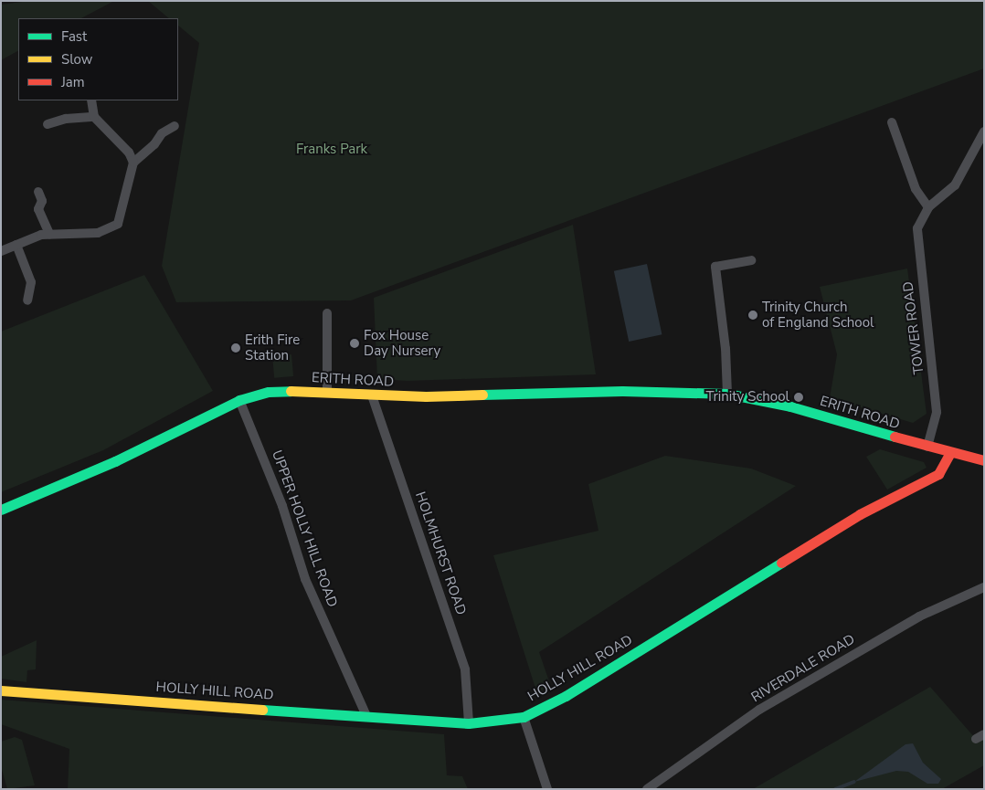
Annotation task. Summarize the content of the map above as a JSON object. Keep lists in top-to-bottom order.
{
  "streets": {
    "street": [
      "TOWER ROAD",
      "ERITH ROAD",
      "UPPER HOLLY HILL ROAD",
      "HOLMHURST ROAD",
      "HOLLY HILL ROAD",
      "RIVERDALE ROAD"
    ]
  },
  "crossings": [
    ["TOWER ROAD", "ERITH ROAD"],
    ["ERITH ROAD", "UPPER HOLLY HILL ROAD"],
    ["ERITH ROAD", "HOLMHURST ROAD"],
    ["ERITH ROAD", "HOLLY HILL ROAD"],
    ["UPPER HOLLY HILL ROAD", "HOLLY HILL ROAD"],
    ["HOLMHURST ROAD", "HOLLY HILL ROAD"]
  ],
  "parks": ["Franks Park"],
  "places": [
    "Trinity Church of England School",
    "Fox House Day Nursery",
    "Erith Fire Station",
    "Trinity School"
  ],
  "legend": ["Fast", "Slow", "Jam"]
}
